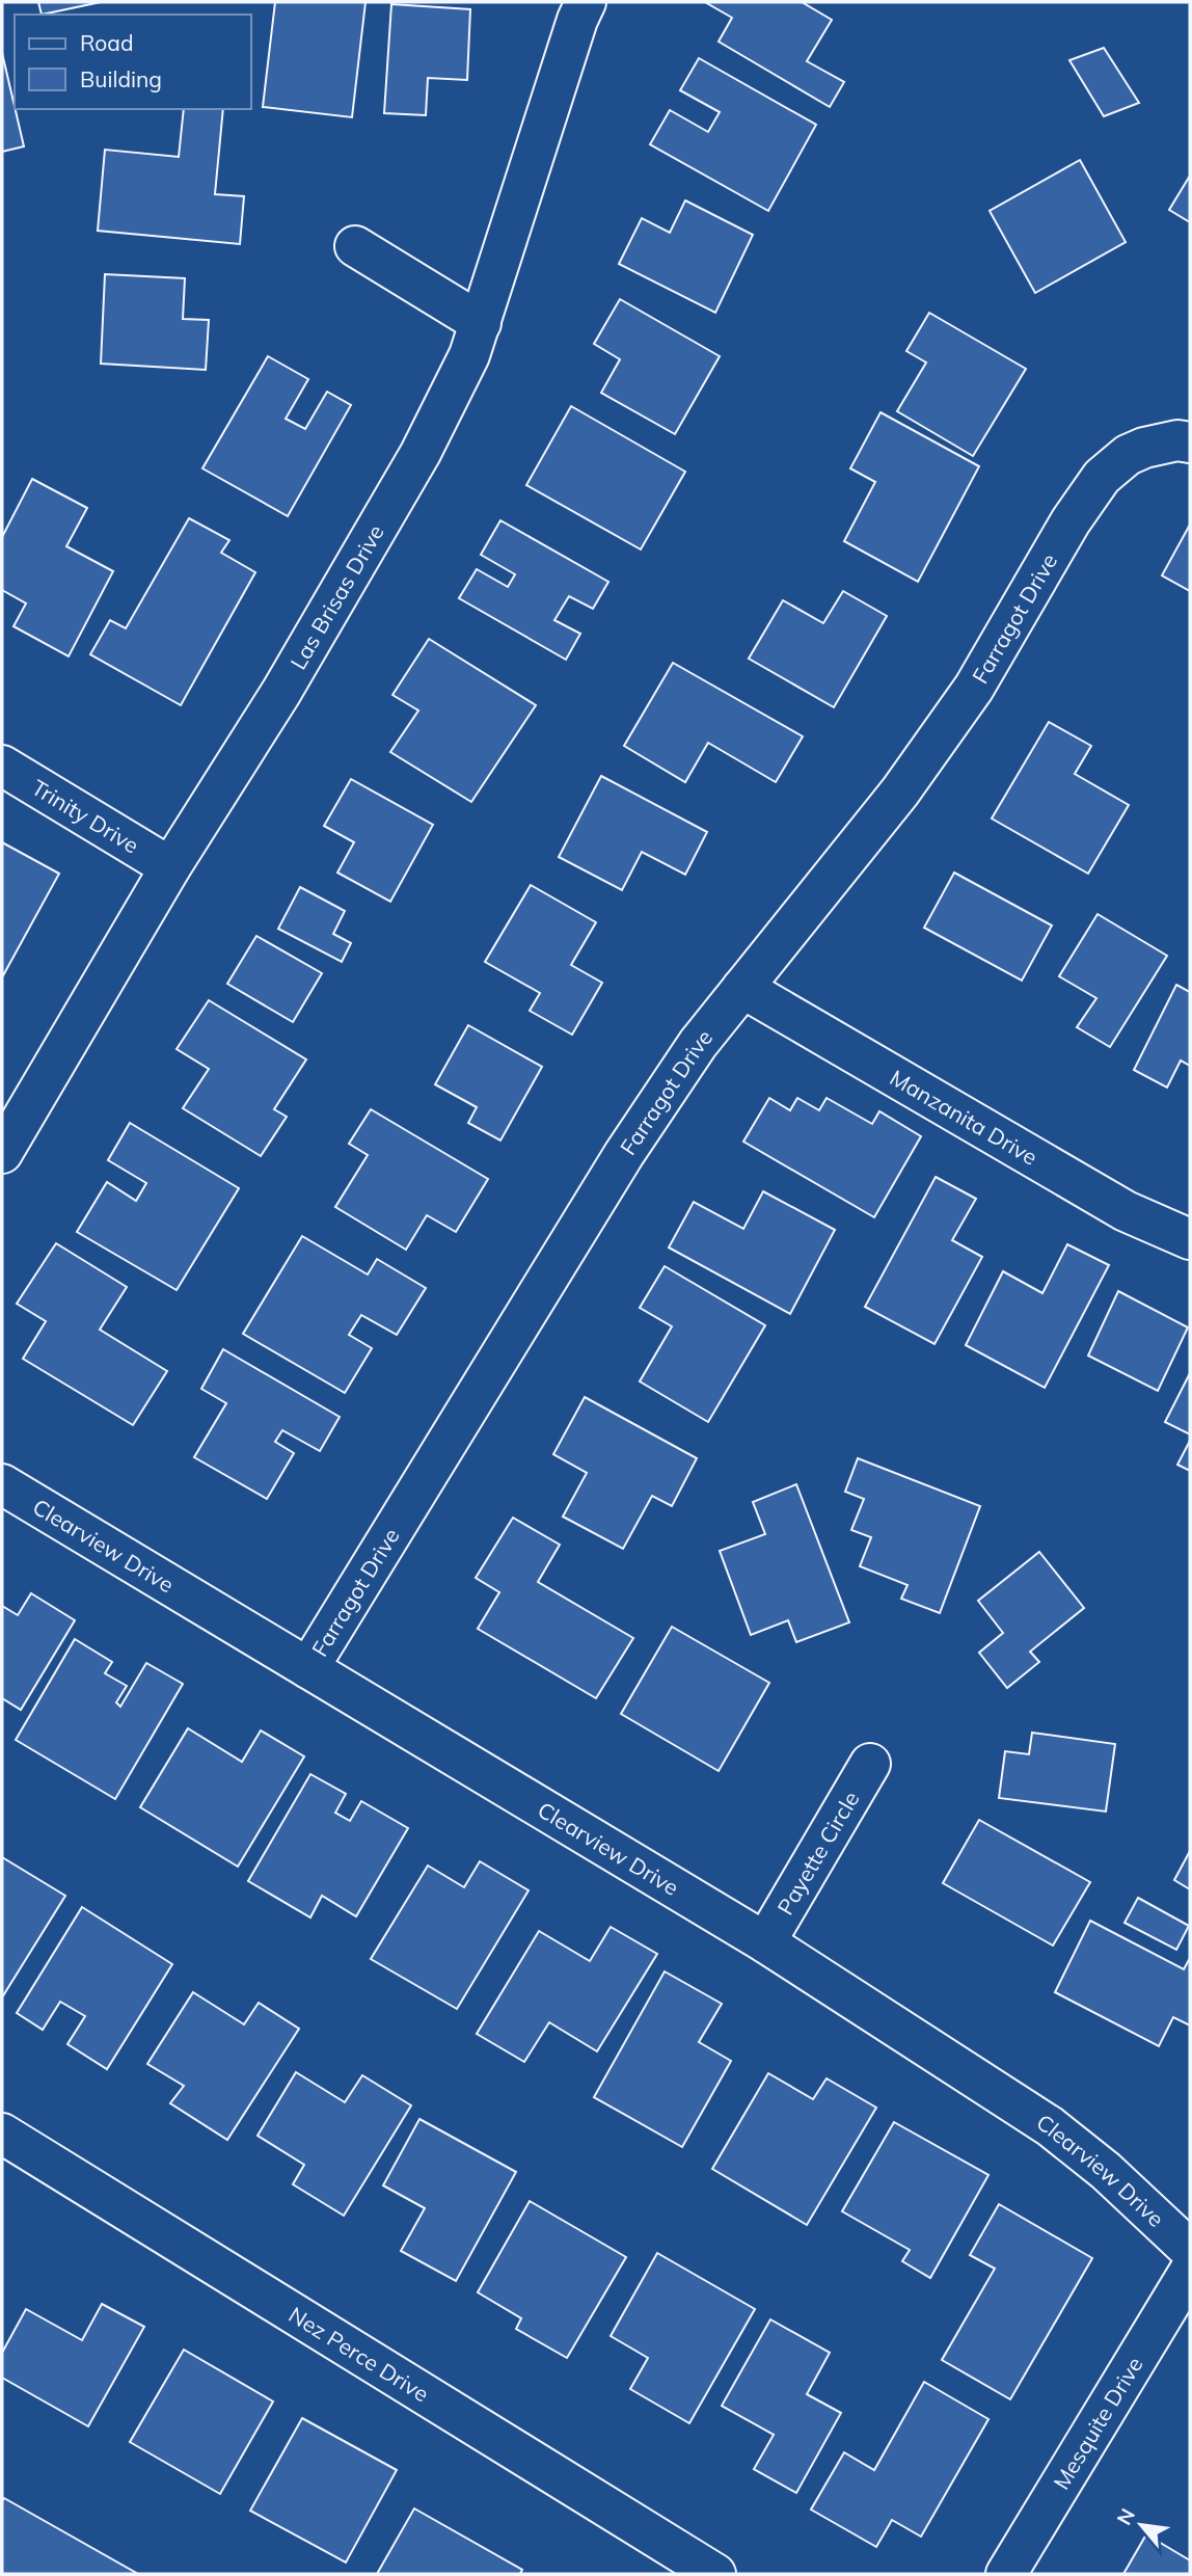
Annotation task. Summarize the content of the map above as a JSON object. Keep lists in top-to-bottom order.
{
  "streets": {
    "street": [
      "Las Brisas Drive",
      "Farragot Drive",
      "Trinity Drive",
      "Manzanita Drive",
      "Clearview Drive",
      "Payette Circle",
      "Nez Perce Drive",
      "Mesquite Drive"
    ]
  },
  "crossings": [
    ["Las Brisas Drive", "Trinity Drive"],
    ["Farragot Drive", "Manzanita Drive"],
    ["Farragot Drive", "Clearview Drive"],
    ["Clearview Drive", "Payette Circle"]
  ],
  "legend": ["Road", "Building"],
  "north": "top left"
}
